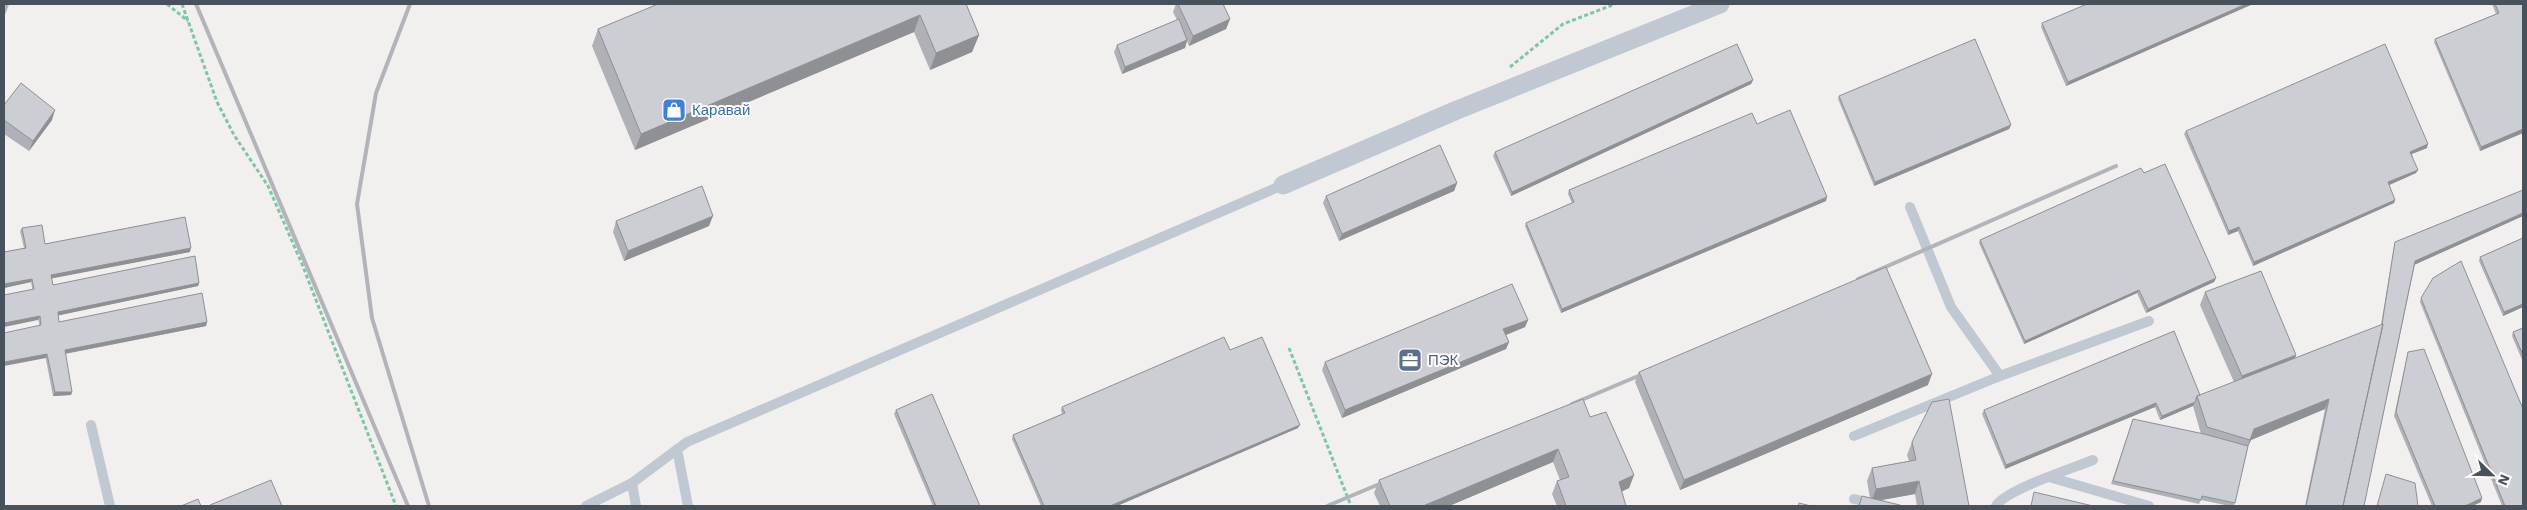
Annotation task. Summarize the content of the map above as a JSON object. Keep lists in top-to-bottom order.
{
  "places": {
    "shop": ["Каравай"],
    "office": ["ПЭК"]
  },
  "north": "bottom right"
}
